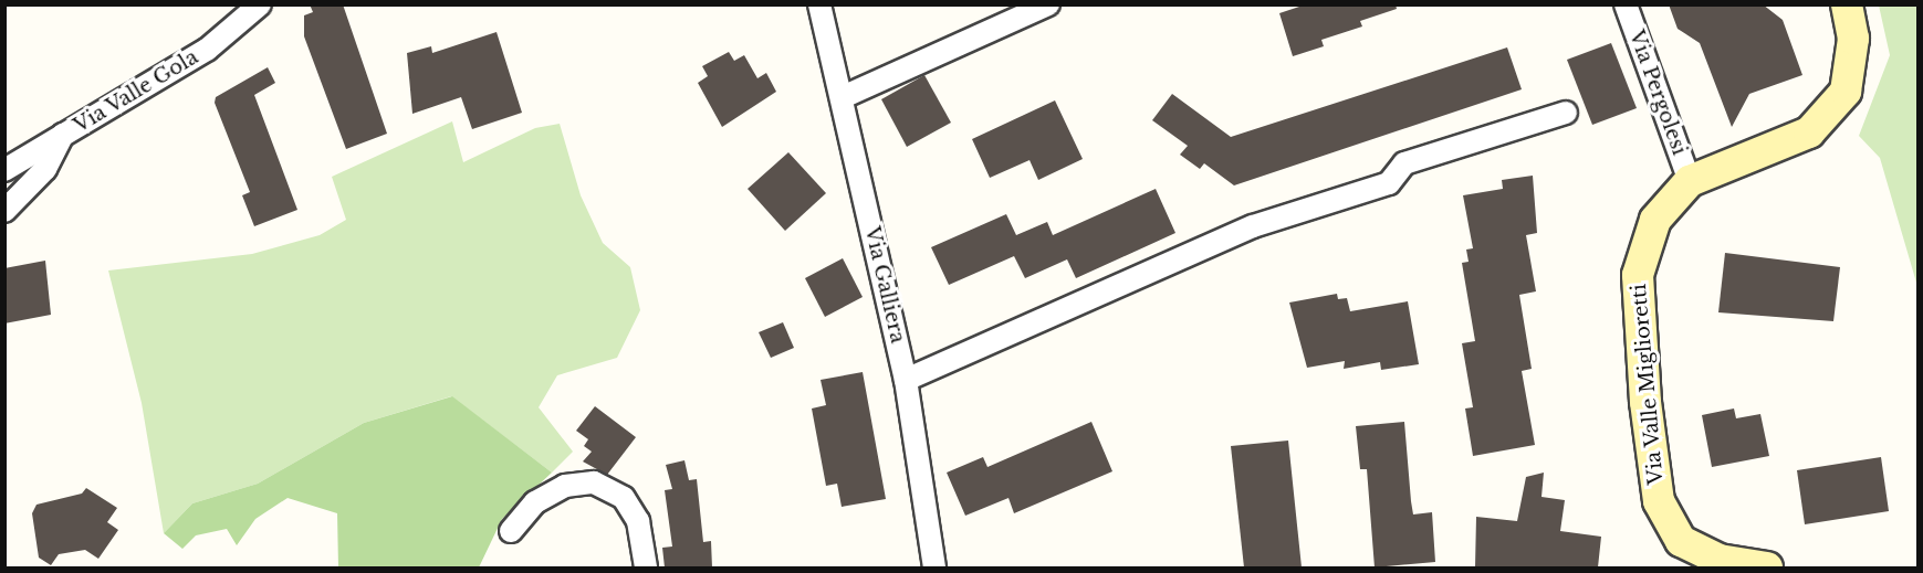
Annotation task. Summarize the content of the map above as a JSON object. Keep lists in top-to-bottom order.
{
  "streets": {
    "street": [
      "Via Valle Gola",
      "Via Pergolesi",
      "Via Galliera",
      "Via Valle Miglioretti"
    ]
  },
  "crossings": [
    ["Via Pergolesi", "Via Valle Miglioretti"]
  ]
}
